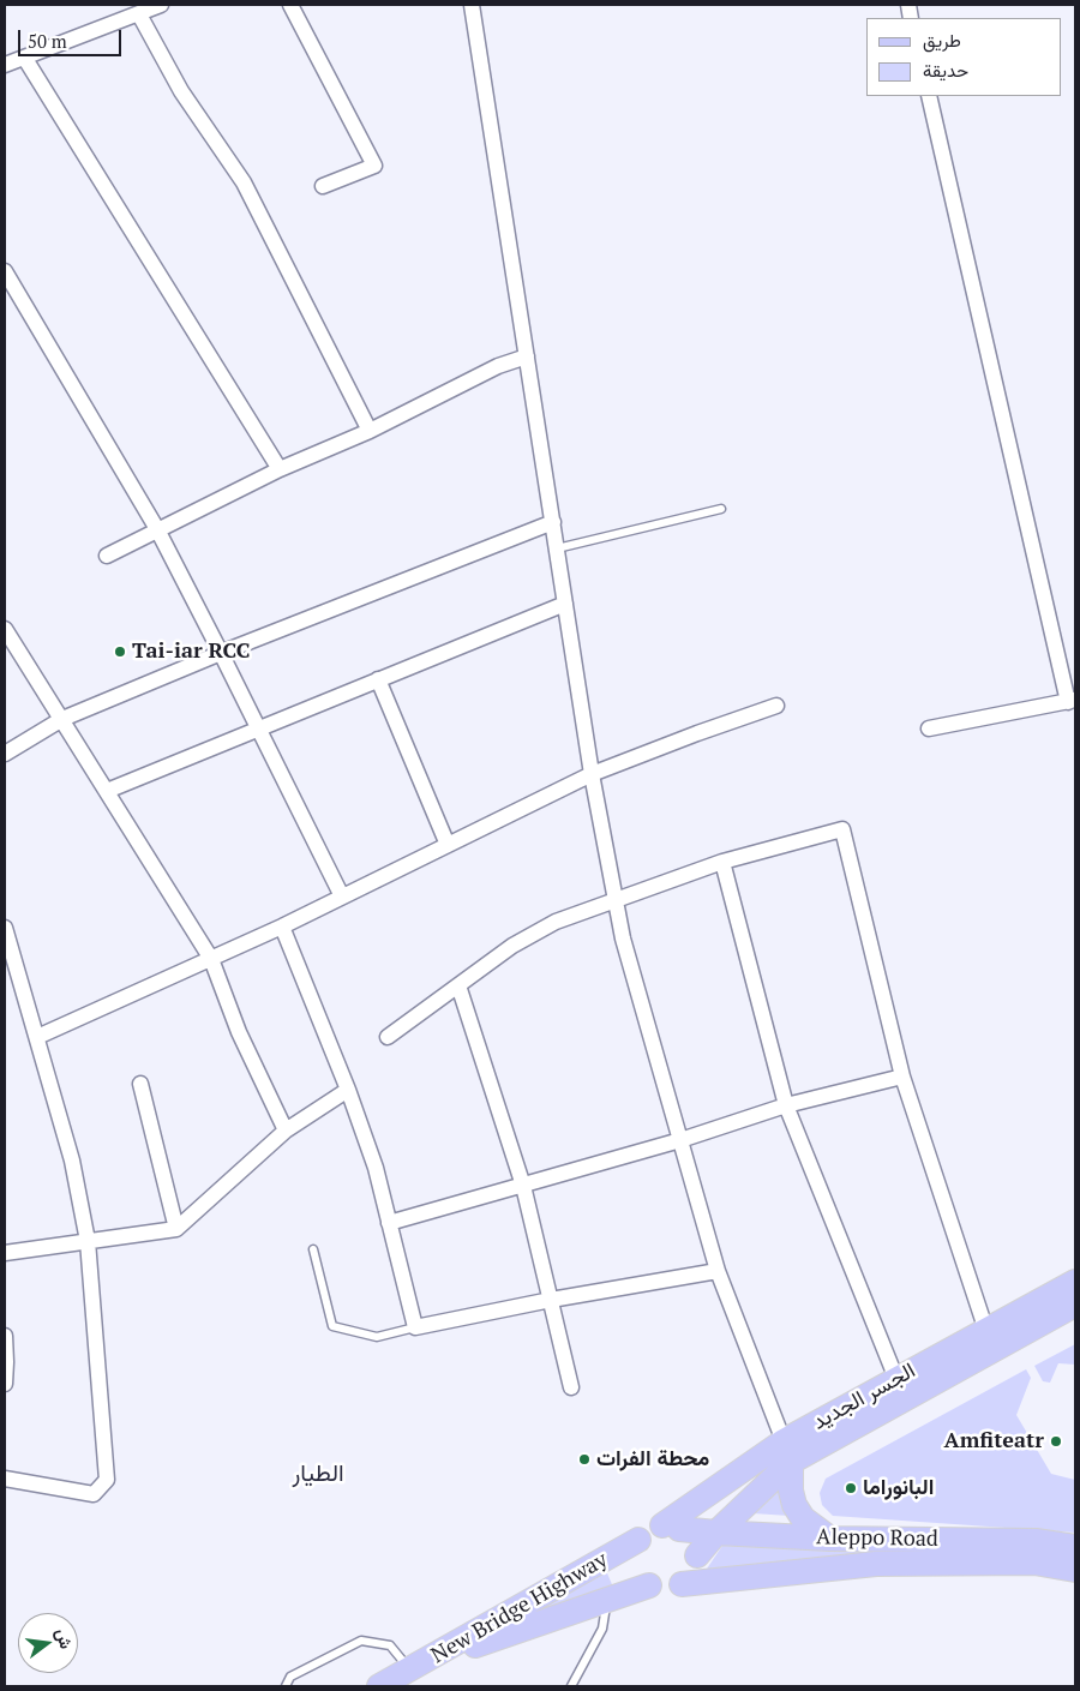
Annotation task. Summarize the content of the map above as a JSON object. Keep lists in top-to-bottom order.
{
  "streets": {
    "main road": ["الجسر الجديد", "Aleppo Road", "New Bridge Highway"]
  },
  "crossings": [
    ["الجسر الجديد", "Aleppo Road"],
    ["الجسر الجديد", "New Bridge Highway"],
    ["Aleppo Road", "New Bridge Highway"]
  ],
  "districts": ["الطيار"],
  "places": [
    "Tai-iar RCC",
    "Amfiteatr",
    "محطة الفرات",
    "البانوراما"
  ],
  "legend": ["طريق", "حديقة"],
  "scale_bar": "50 m",
  "north": "right"
}
